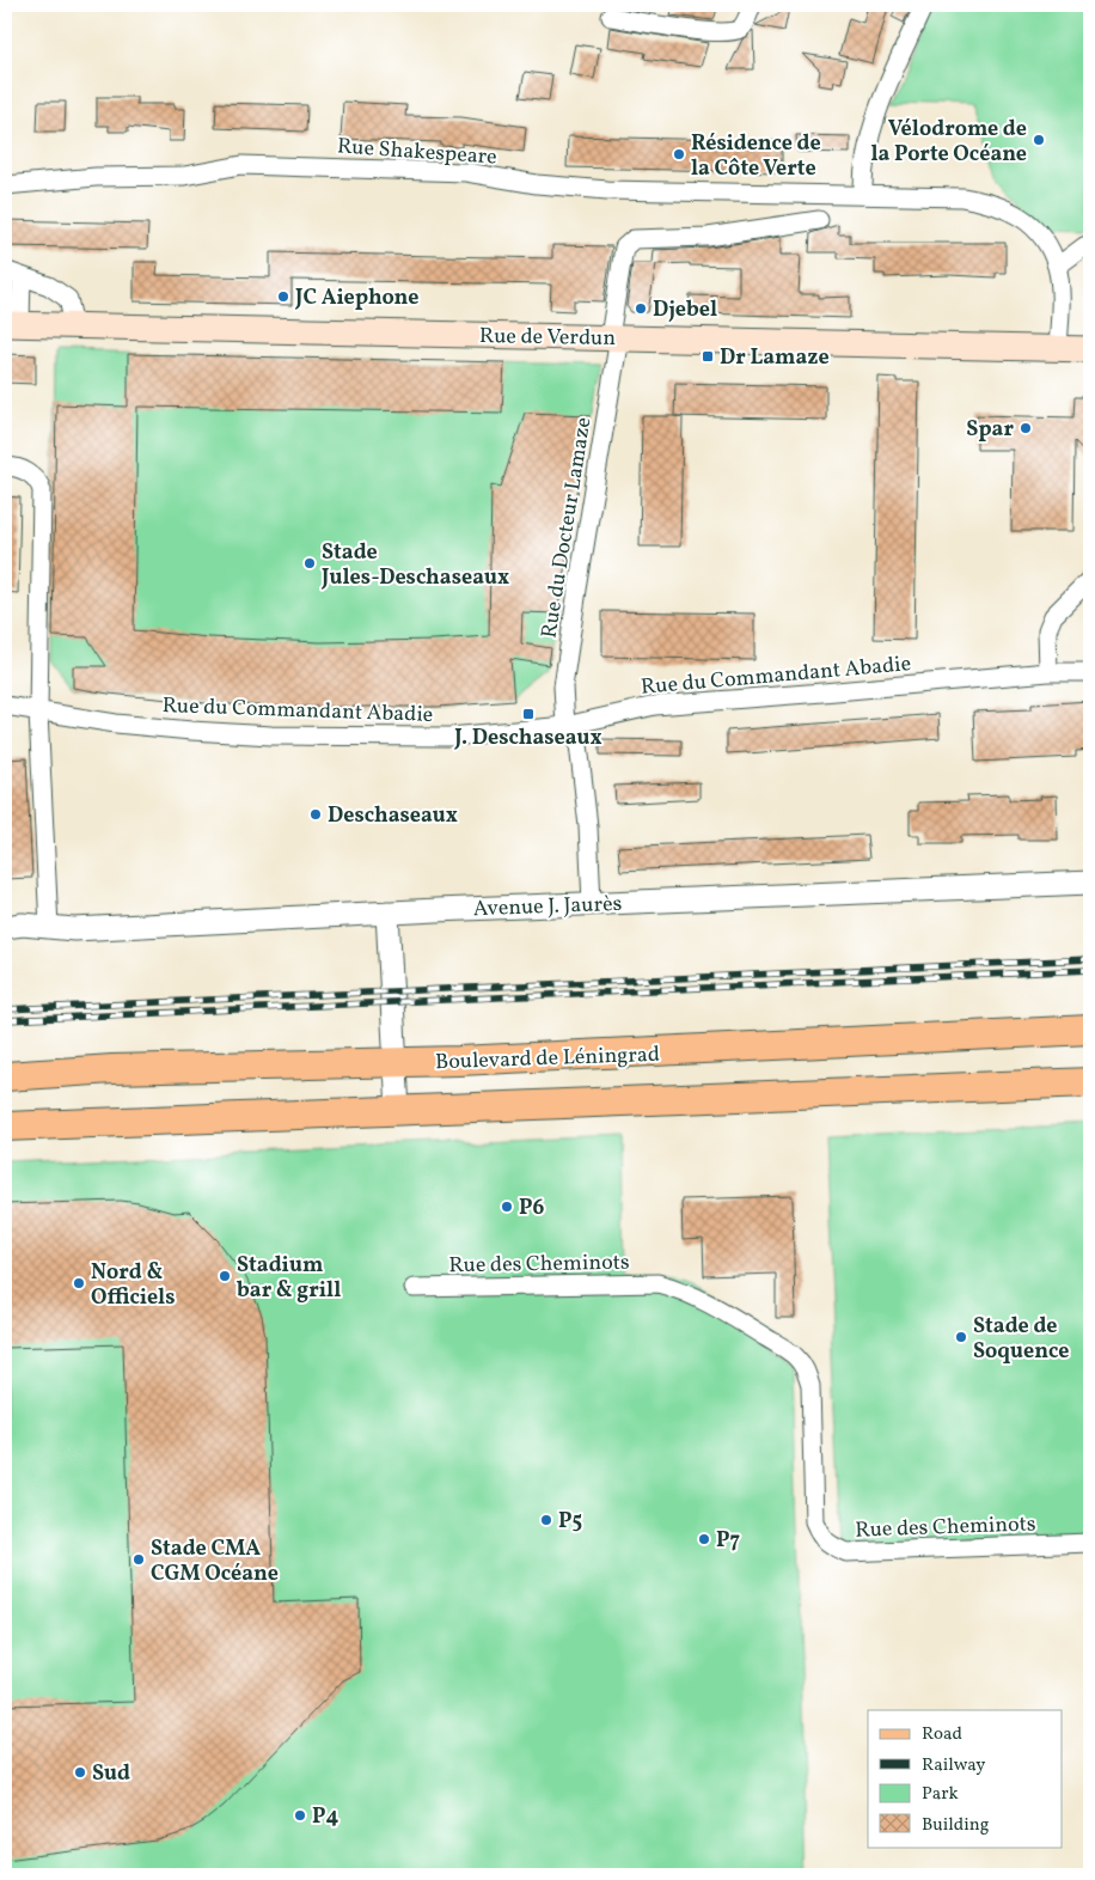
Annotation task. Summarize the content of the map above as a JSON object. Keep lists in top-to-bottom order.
{
  "streets": {
    "main road": ["Rue de Verdun", "Boulevard de Léningrad"],
    "street": [
      "Rue Shakespeare",
      "Rue du Docteur Lamaze",
      "Rue du Commandant Abadie",
      "Avenue J. Jaurès",
      "Rue des Cheminots"
    ]
  },
  "crossings": [
    ["Rue de Verdun", "Rue du Docteur Lamaze"],
    ["Rue du Docteur Lamaze", "Rue du Commandant Abadie"],
    ["Rue du Docteur Lamaze", "Avenue J. Jaurès"]
  ],
  "places": {
    "other": [
      "Vélodrome de la Porte Océane",
      "Résidence de la Côte Verte",
      "JC Aiephone",
      "Djebel",
      "Spar",
      "Stade Jules-Deschaseaux",
      "Deschaseaux",
      "P6",
      "Stadium bar & grill",
      "Nord & Officiels",
      "Stade de Soquence",
      "P5",
      "P7",
      "Stade CMA CGM Océane",
      "Sud",
      "P4"
    ],
    "transit": ["Dr Lamaze", "J. Deschaseaux"]
  },
  "legend": [
    "Road",
    "Railway",
    "Park",
    "Building"
  ]
}
